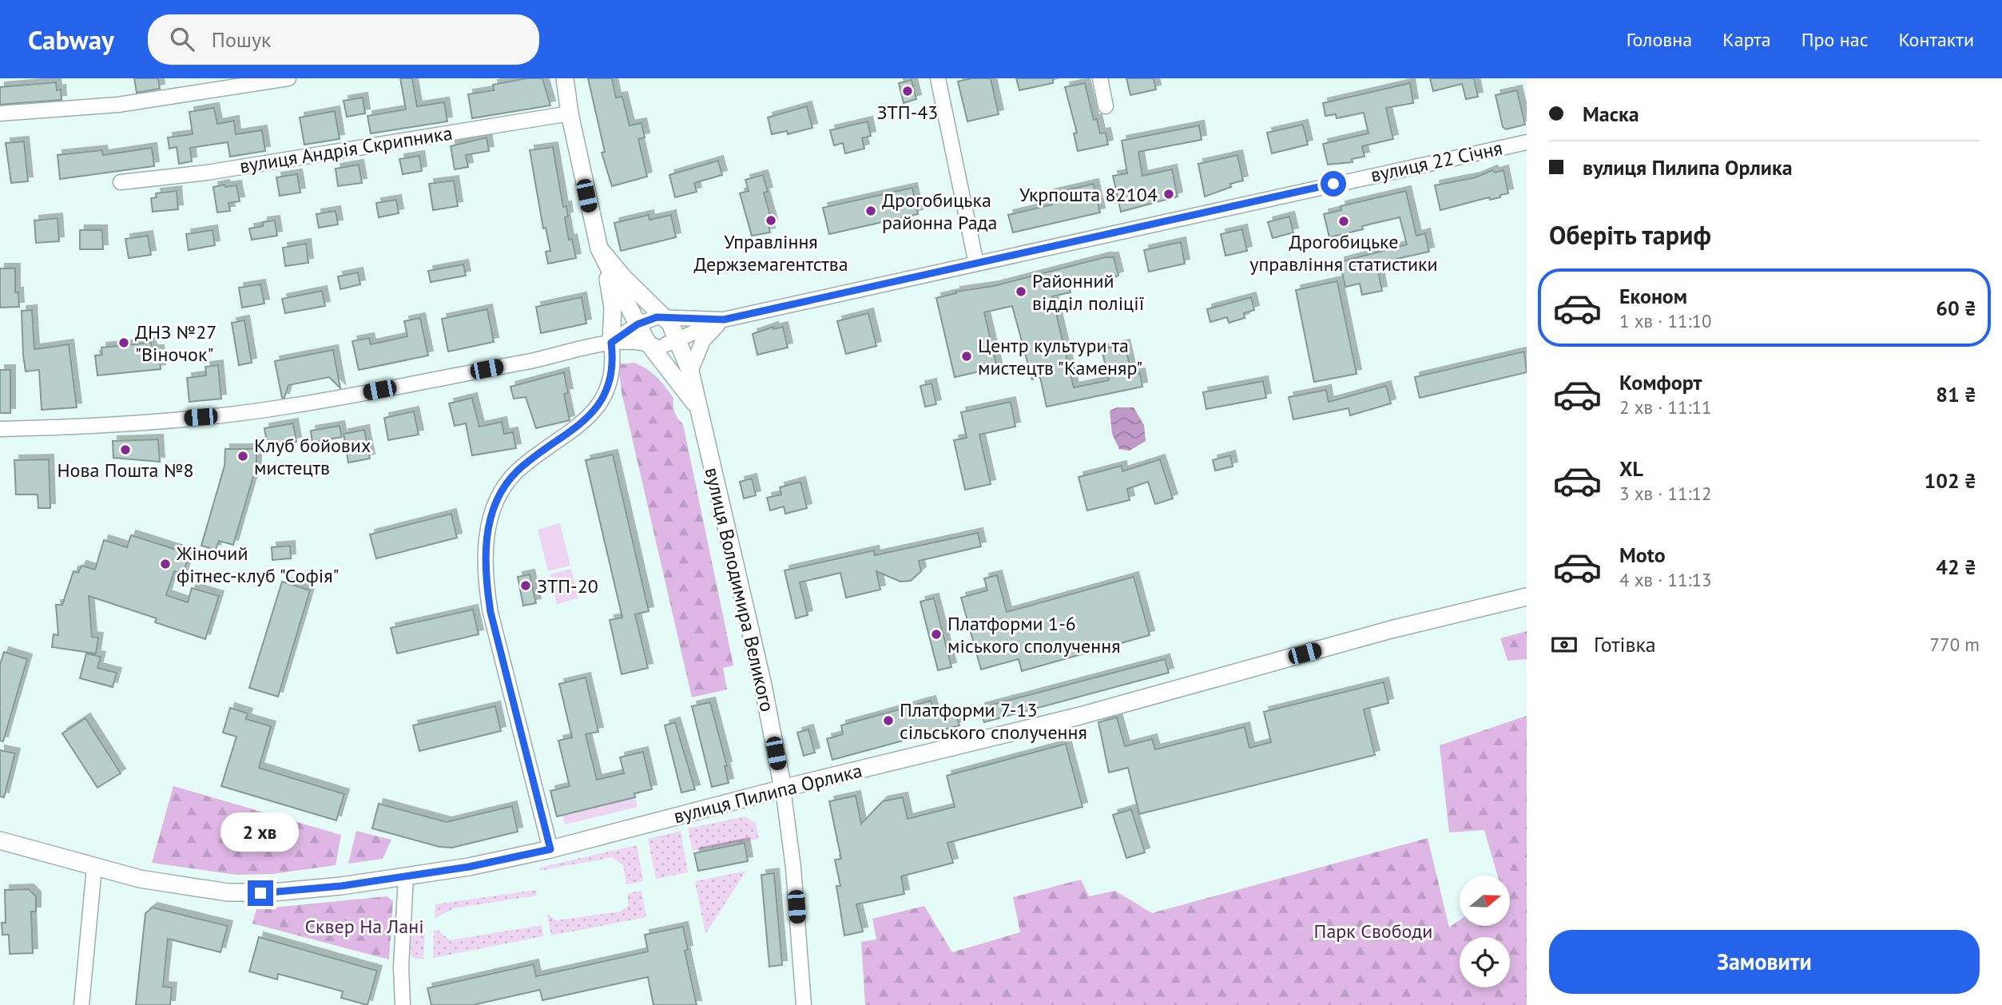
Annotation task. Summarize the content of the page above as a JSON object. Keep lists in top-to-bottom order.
{
  "streets": {
    "main road": ["вулиця Володимира Великого", "вулиця Пилипа Орлика"],
    "street": ["вулиця Андрія Скрипника", "вулиця 22 Січня"]
  },
  "crossings": [
    ["вулиця Володимира Великого", "вулиця Пилипа Орлика"]
  ],
  "parks": ["Сквер На Лані", "Парк Свободи"],
  "places": [
    "ЗТП-43",
    "Укрпошта 82104",
    "Дрогобицька районна Рада",
    "Управління Держземагентства",
    "Дрогобицьке управління статистики",
    "Районний відділ поліції",
    "ДНЗ №27 \"Віночок\"",
    "Центр культури та мистецтв \"Каменяр\"",
    "Нова Пошта №8",
    "Клуб бойових мистецтв",
    "Жіночий фітнес-клуб \"Софія\"",
    "ЗТП-20",
    "Платформи 1-6 міського сполучення",
    "Платформи 7-13 сільського сполучення"
  ],
  "north": "right",
  "page": {
    "header": "Cabway",
    "search": "Пошук",
    "nav": [
      "Головна",
      "Карта",
      "Про нас",
      "Контакти"
    ],
    "banner": ["Маска", "вулиця Пилипа Орлика"],
    "heading": "Оберіть тариф",
    "list": [
      {
        "name": "Економ",
        "note": "1 хв · 11:10",
        "value": "60 ₴"
      },
      {
        "name": "Комфорт",
        "note": "2 хв · 11:11",
        "value": "81 ₴"
      },
      {
        "name": "XL",
        "note": "3 хв · 11:12",
        "value": "102 ₴"
      },
      {
        "name": "Moto",
        "note": "4 хв · 11:13",
        "value": "42 ₴"
      }
    ],
    "pay": ["Готівка", "770 m"],
    "bubble": "2 хв",
    "buttons": "Замовити"
  }
}
